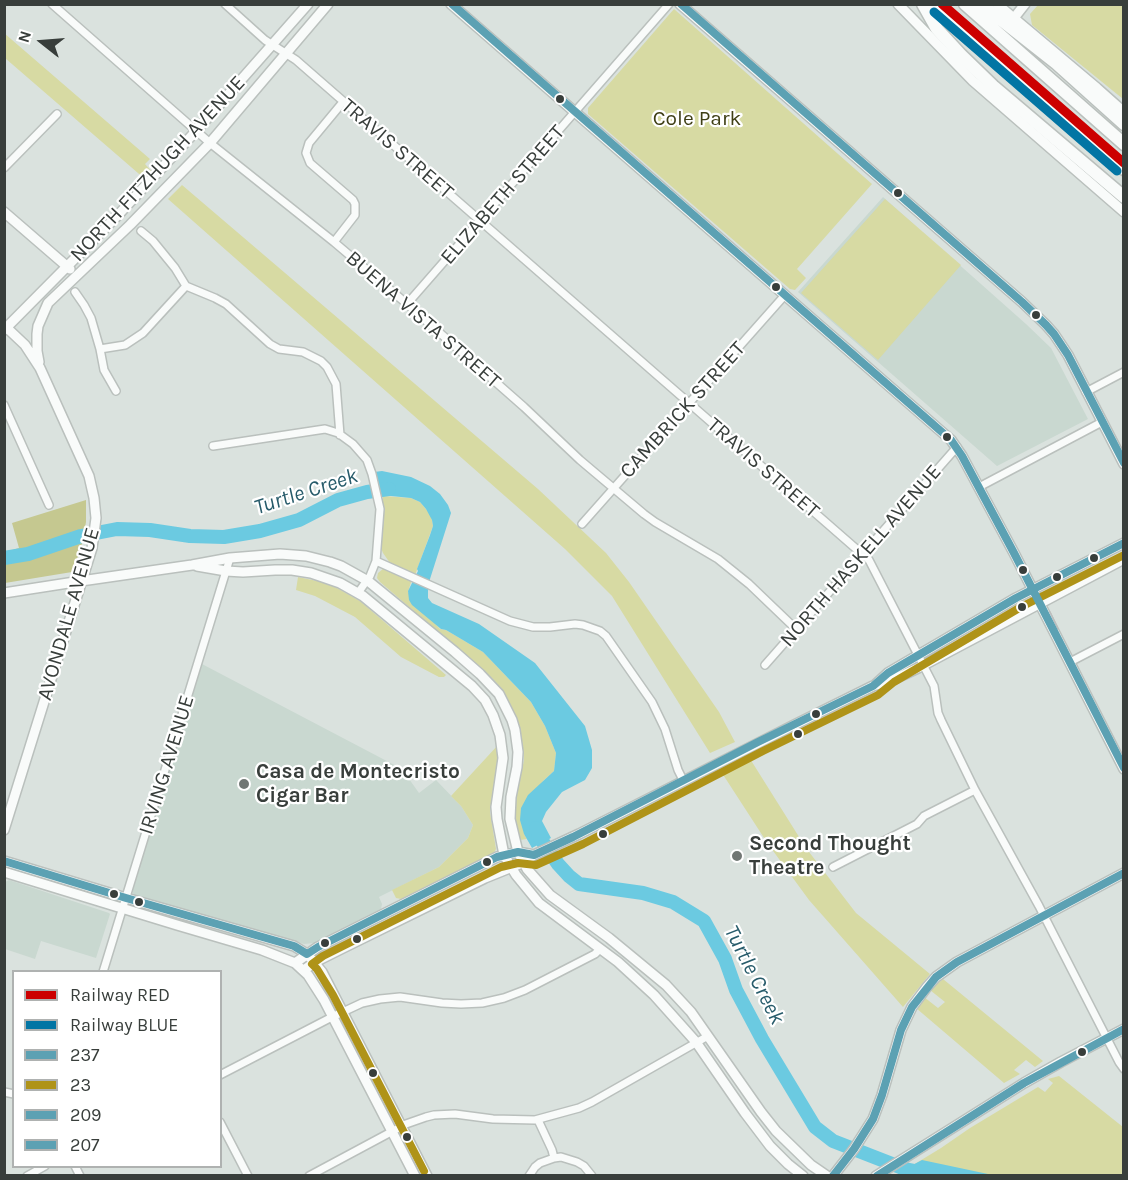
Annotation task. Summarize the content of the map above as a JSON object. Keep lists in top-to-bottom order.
{
  "streets": {
    "main road": ["NORTH FITZHUGH AVENUE", "AVONDALE AVENUE"],
    "street": [
      "TRAVIS STREET",
      "ELIZABETH STREET",
      "BUENA VISTA STREET",
      "CAMBRICK STREET",
      "NORTH HASKELL AVENUE",
      "IRVING AVENUE"
    ]
  },
  "crossings": [
    ["TRAVIS STREET", "NORTH FITZHUGH AVENUE"],
    ["TRAVIS STREET", "ELIZABETH STREET"],
    ["TRAVIS STREET", "CAMBRICK STREET"],
    ["TRAVIS STREET", "NORTH HASKELL AVENUE"],
    ["NORTH FITZHUGH AVENUE", "BUENA VISTA STREET"],
    ["NORTH FITZHUGH AVENUE", "AVONDALE AVENUE"],
    ["ELIZABETH STREET", "BUENA VISTA STREET"],
    ["BUENA VISTA STREET", "CAMBRICK STREET"],
    ["BUENA VISTA STREET", "NORTH HASKELL AVENUE"]
  ],
  "water": ["Turtle Creek"],
  "parks": ["Cole Park"],
  "places": ["Casa de Montecristo Cigar Bar", "Second Thought Theatre"],
  "lines": [
    "rail line RED",
    "transit line 209",
    "rail line BLUE",
    "transit line 237",
    "transit line 23",
    "transit line 207"
  ],
  "legend": [
    "Railway RED",
    "Railway BLUE",
    "237",
    "23",
    "209",
    "207"
  ],
  "north": "left"
}
